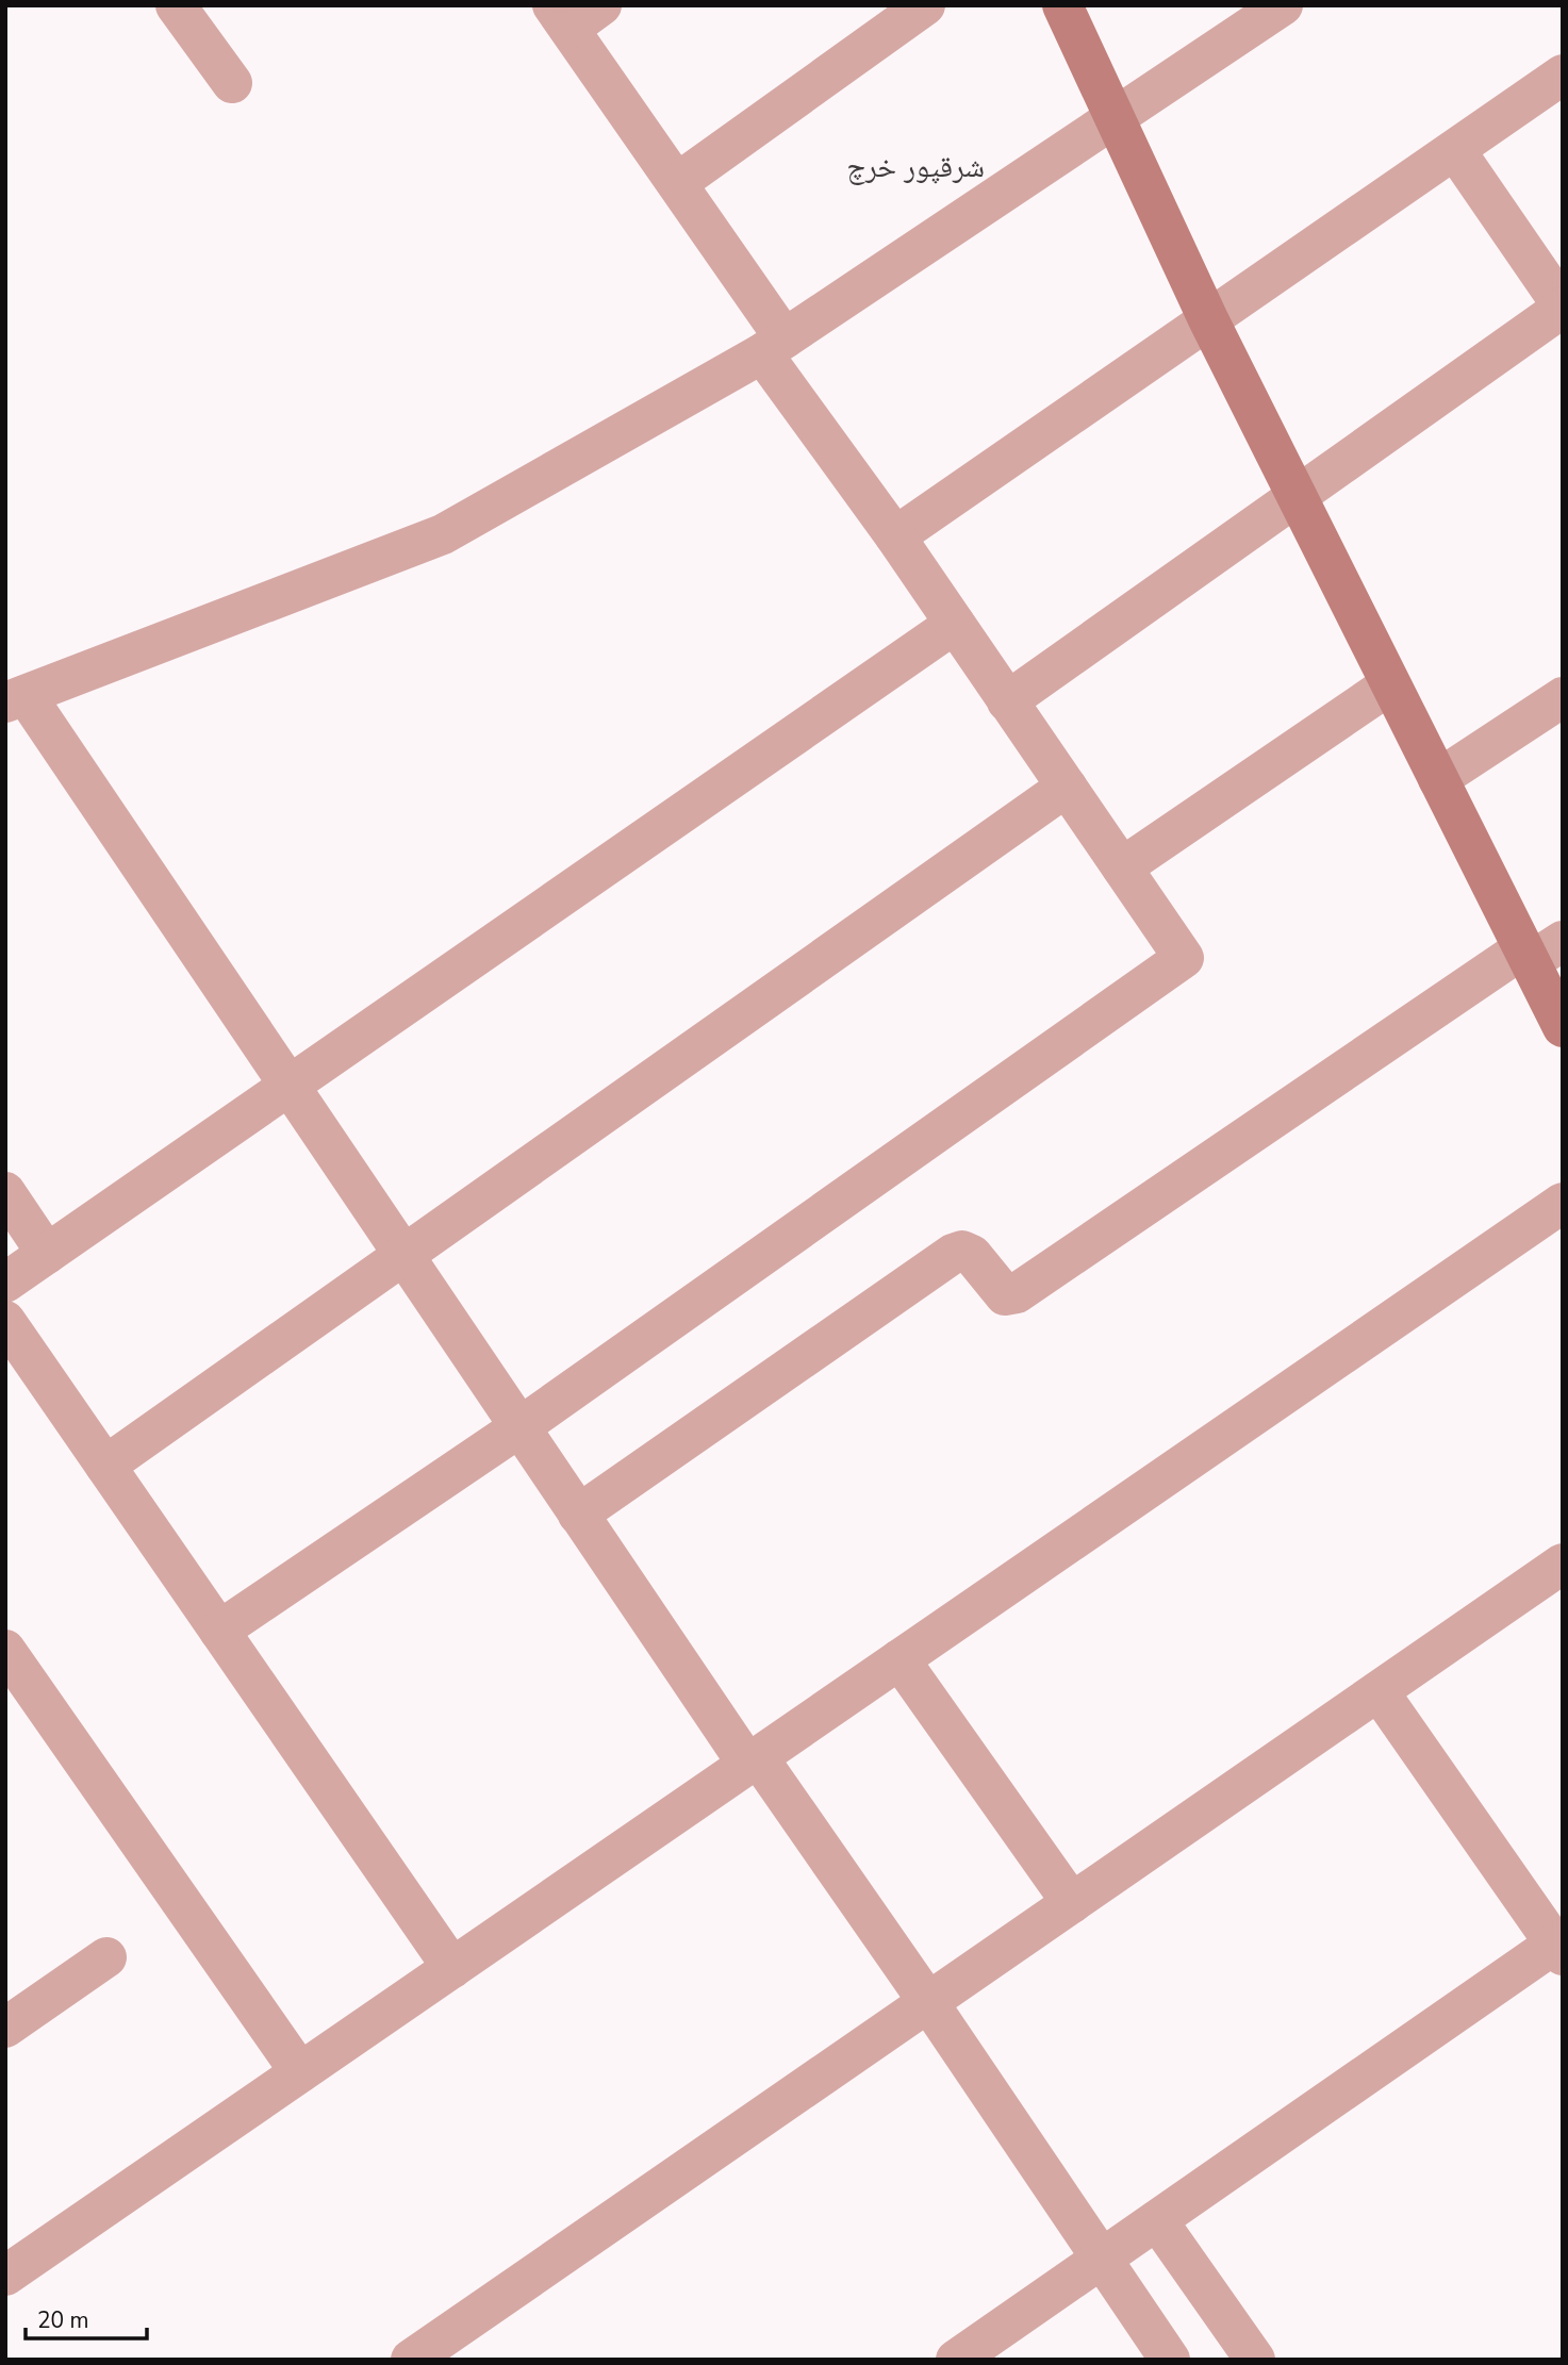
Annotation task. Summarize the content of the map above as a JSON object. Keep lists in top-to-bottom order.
{
  "districts": ["شرقپور خرچ"],
  "scale_bar": "20 m"
}
